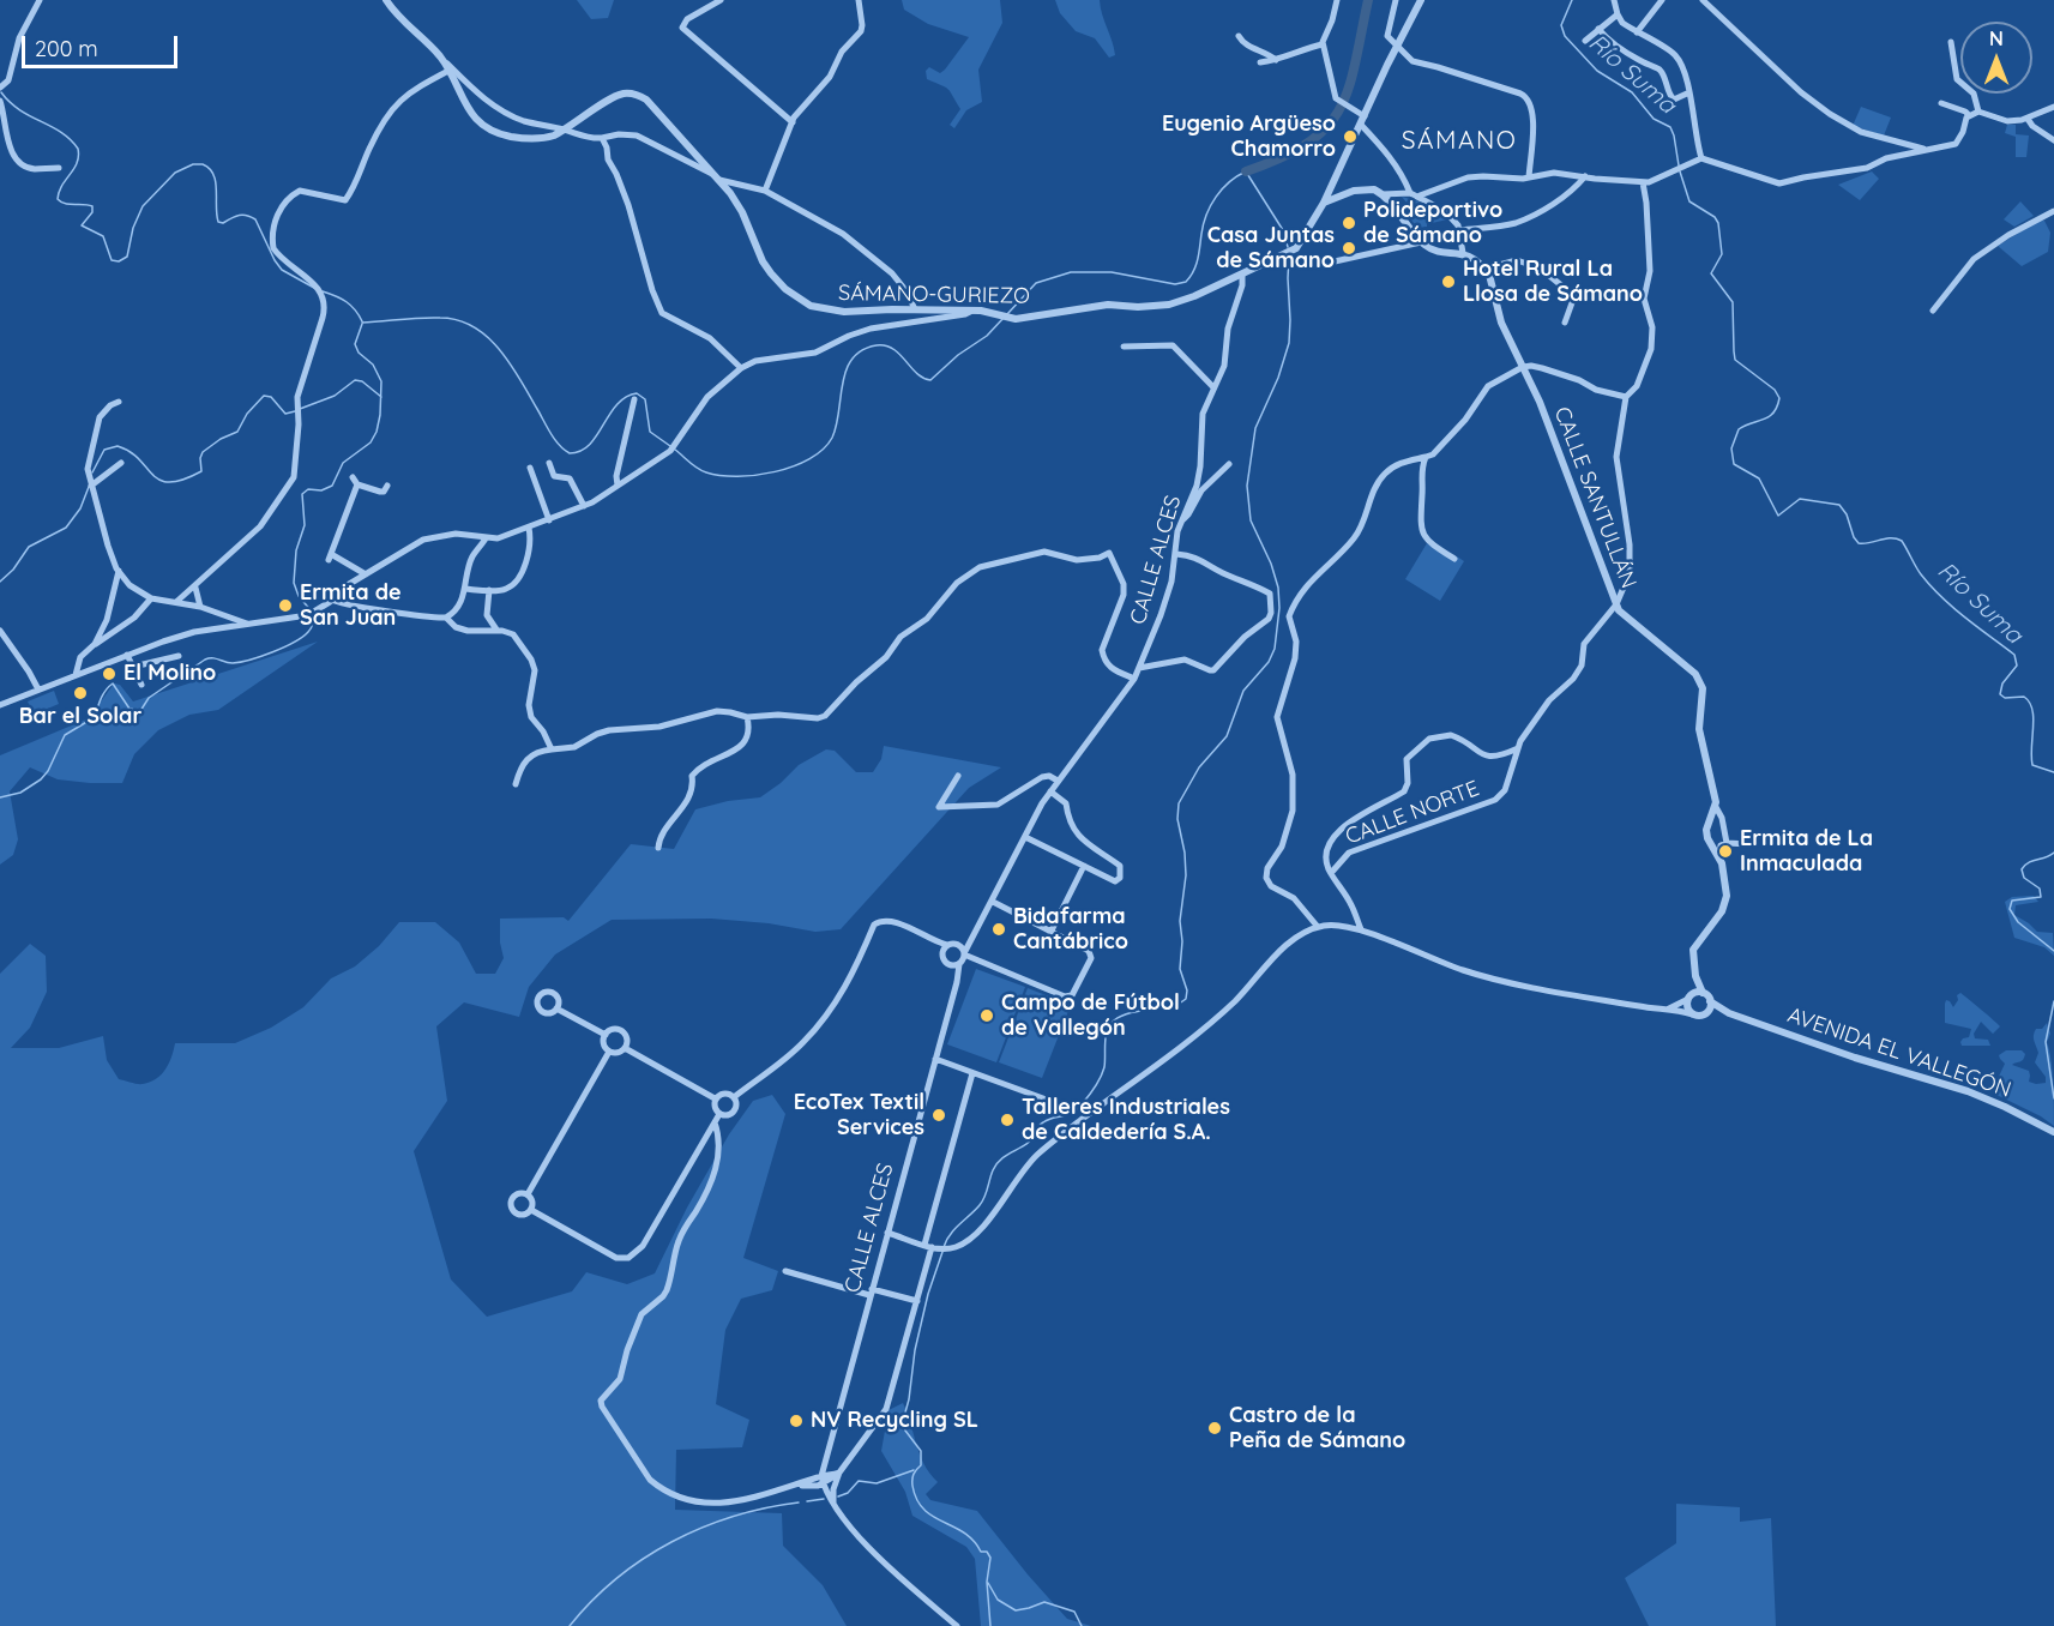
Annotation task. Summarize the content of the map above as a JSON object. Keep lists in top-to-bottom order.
{
  "streets": {
    "street": [
      "SÁMANO-GURIEZO",
      "CALLE SANTULLÁN",
      "CALLE ALCES",
      "CALLE NORTE",
      "AVENIDA EL VALLEGÓN"
    ]
  },
  "crossings": [
    ["SÁMANO-GURIEZO", "CALLE ALCES"],
    ["CALLE SANTULLÁN", "CALLE NORTE"]
  ],
  "districts": ["SÁMANO"],
  "water": ["Río Suma"],
  "places": [
    "Eugenio Argüeso Chamorro",
    "Polideportivo de Sámano",
    "Casa Juntas de Sámano",
    "Hotel Rural La Llosa de Sámano",
    "Ermita de San Juan",
    "El Molino",
    "Bar el Solar",
    "Ermita de La Inmaculada",
    "Bidafarma Cantábrico",
    "Campo de Fútbol de Vallegón",
    "EcoTex Textil Services",
    "Talleres Industriales de Caldedería S.A.",
    "NV Recycling SL",
    "Castro de la Peña de Sámano"
  ],
  "scale_bar": "200 m",
  "north": "top"
}
